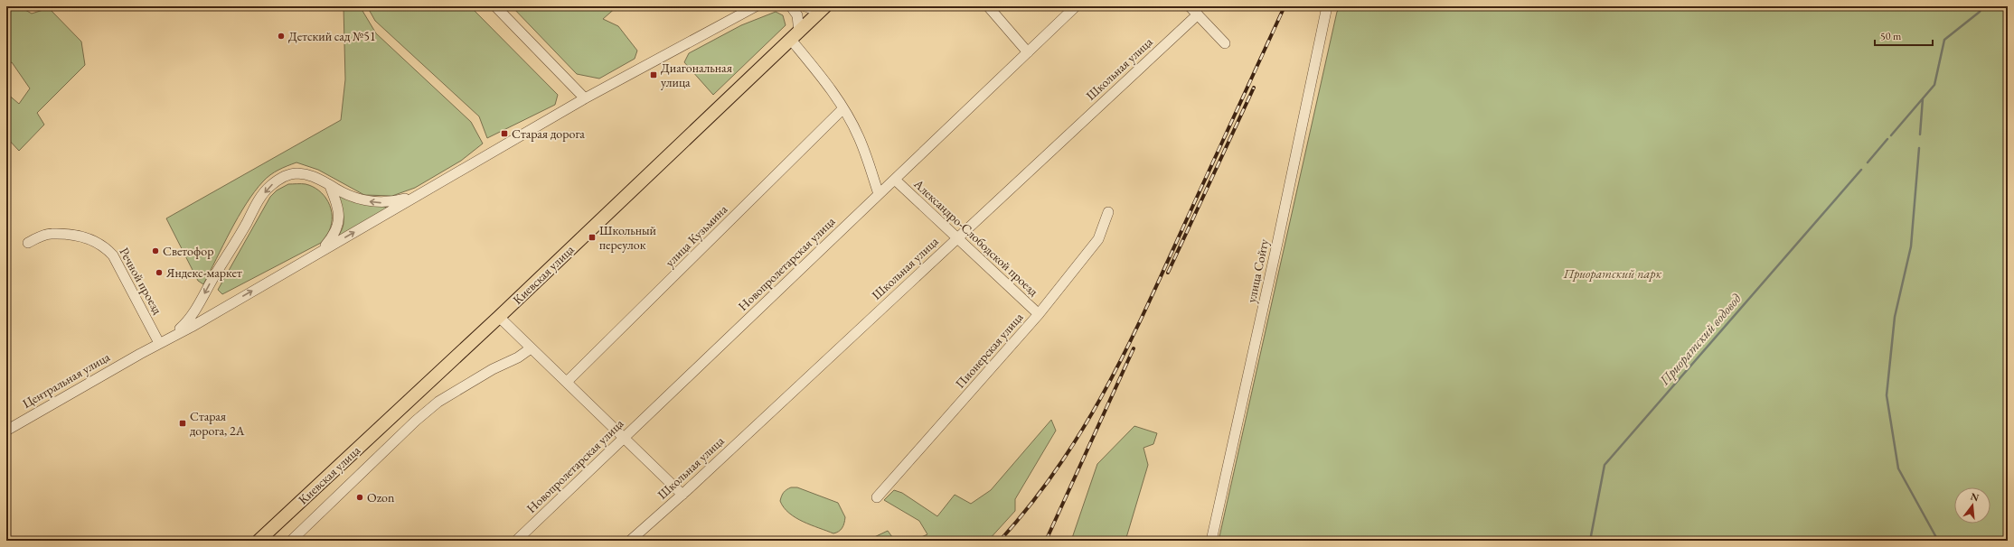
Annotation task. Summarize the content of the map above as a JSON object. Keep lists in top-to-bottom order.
{
  "streets": {
    "main road": ["Киевская улица"],
    "street": [
      "Школьная улица",
      "улица Кузьмина",
      "Александро-Слободской проезд",
      "Новопролетарская улица",
      "улица Сойту",
      "Речной проезд",
      "Пионерская улица",
      "Центральная улица"
    ]
  },
  "crossings": [
    ["Школьная улица", "Александро-Слободской проезд"],
    ["Александро-Слободской проезд", "Новопролетарская улица"],
    ["Александро-Слободской проезд", "Пионерская улица"],
    ["Речной проезд", "Центральная улица"]
  ],
  "water": ["Приоратский водовод"],
  "parks": ["Приоратский парк"],
  "places": {
    "other": [
      "Детский сад №51",
      "Светофор",
      "Яндекс-маркет",
      "Ozon"
    ],
    "transit": [
      "Диагональная улица",
      "Старая дорога",
      "Школьный переулок",
      "Старая дорога, 2А"
    ]
  },
  "scale_bar": "50 m",
  "north": "top"
}
